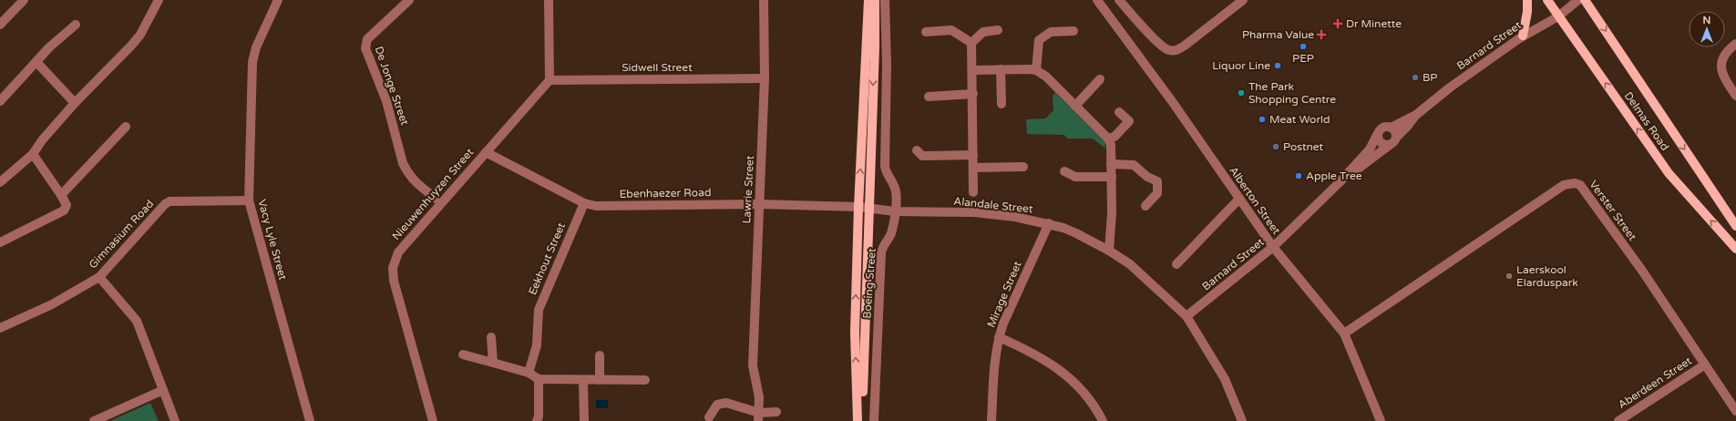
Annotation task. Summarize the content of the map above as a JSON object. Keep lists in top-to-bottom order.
{
  "streets": {
    "main road": ["Delmas Road", "Boeing Street"],
    "street": [
      "Barnard Street",
      "Sidwell Street",
      "De Jonge Street",
      "Lawrie Street",
      "Ebenhaezer Road",
      "Nieuwenhuyzen Street",
      "Alberton Street",
      "Alandale Street",
      "Verster Street",
      "Gimnasium Road",
      "Vacy Lyle Street",
      "Eekhout Street",
      "Mirage Street",
      "Aberdeen Street"
    ]
  },
  "crossings": [
    ["Barnard Street", "Delmas Road"],
    ["Barnard Street", "Alberton Street"],
    ["Barnard Street", "Alandale Street"],
    ["Sidwell Street", "Lawrie Street"],
    ["Sidwell Street", "Nieuwenhuyzen Street"],
    ["De Jonge Street", "Nieuwenhuyzen Street"],
    ["Lawrie Street", "Ebenhaezer Road"],
    ["Ebenhaezer Road", "Nieuwenhuyzen Street"],
    ["Ebenhaezer Road", "Alandale Street"],
    ["Ebenhaezer Road", "Eekhout Street"],
    ["Ebenhaezer Road", "Boeing Street"],
    ["Alberton Street", "Verster Street"],
    ["Alandale Street", "Boeing Street"],
    ["Alandale Street", "Mirage Street"],
    ["Verster Street", "Aberdeen Street"],
    ["Gimnasium Road", "Vacy Lyle Street"]
  ],
  "places": {
    "health": ["Dr Minette", "Pharma Value"],
    "other": [
      "PEP",
      "Liquor Line",
      "BP",
      "The Park Shopping Centre",
      "Meat World",
      "Postnet",
      "Apple Tree",
      "Laerskool Elarduspark"
    ]
  },
  "north": "top"
}
